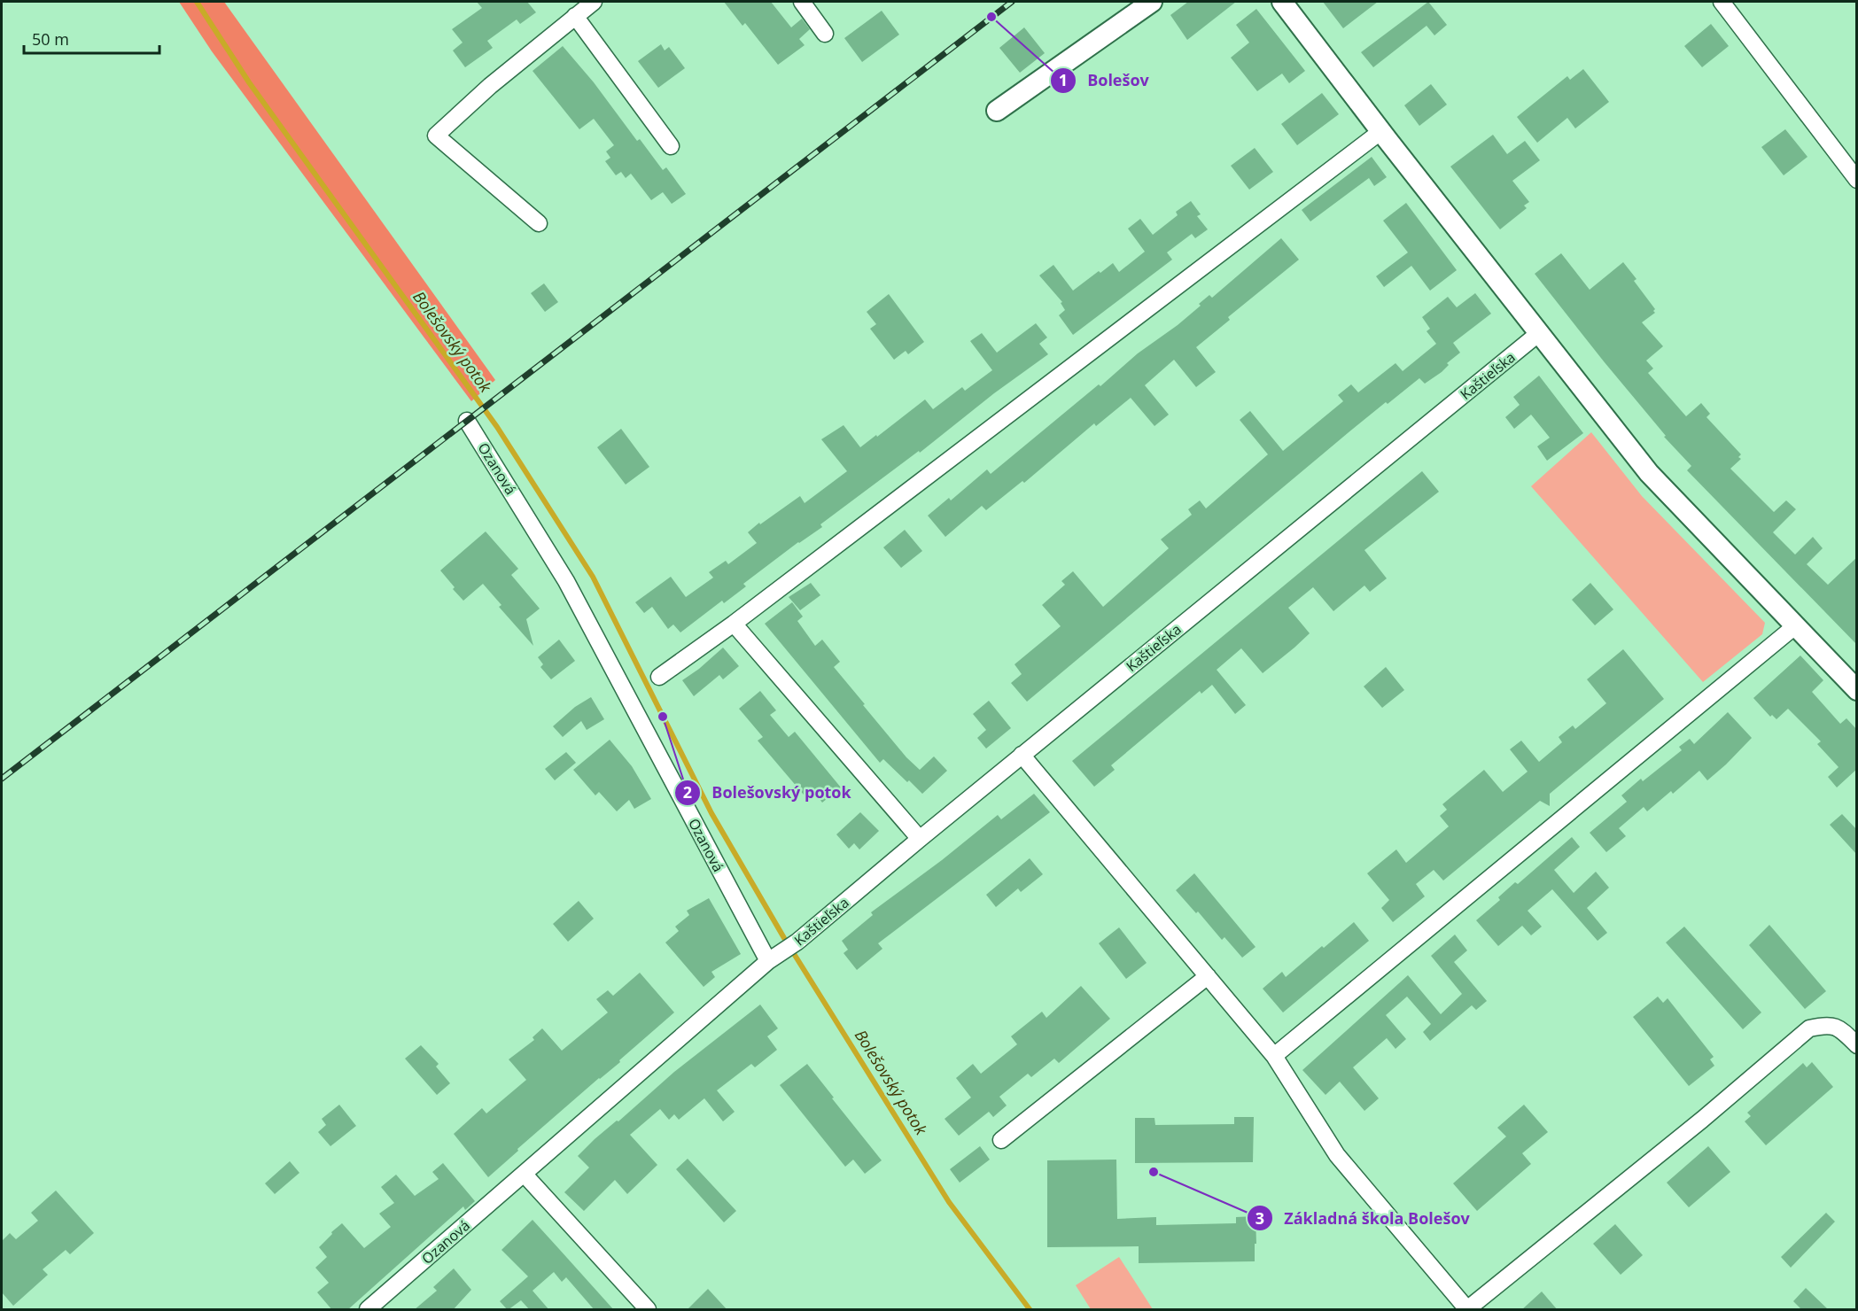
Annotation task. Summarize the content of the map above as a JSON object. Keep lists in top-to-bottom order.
{
  "streets": {
    "street": ["Kaštieľska", "Ozanová"]
  },
  "crossings": [
    ["Kaštieľska", "Ozanová"]
  ],
  "water": ["Bolešovský potok"],
  "places": ["Bolešov", "Bolešovský potok", "Základná škola Bolešov"],
  "scale_bar": "50 m"
}
